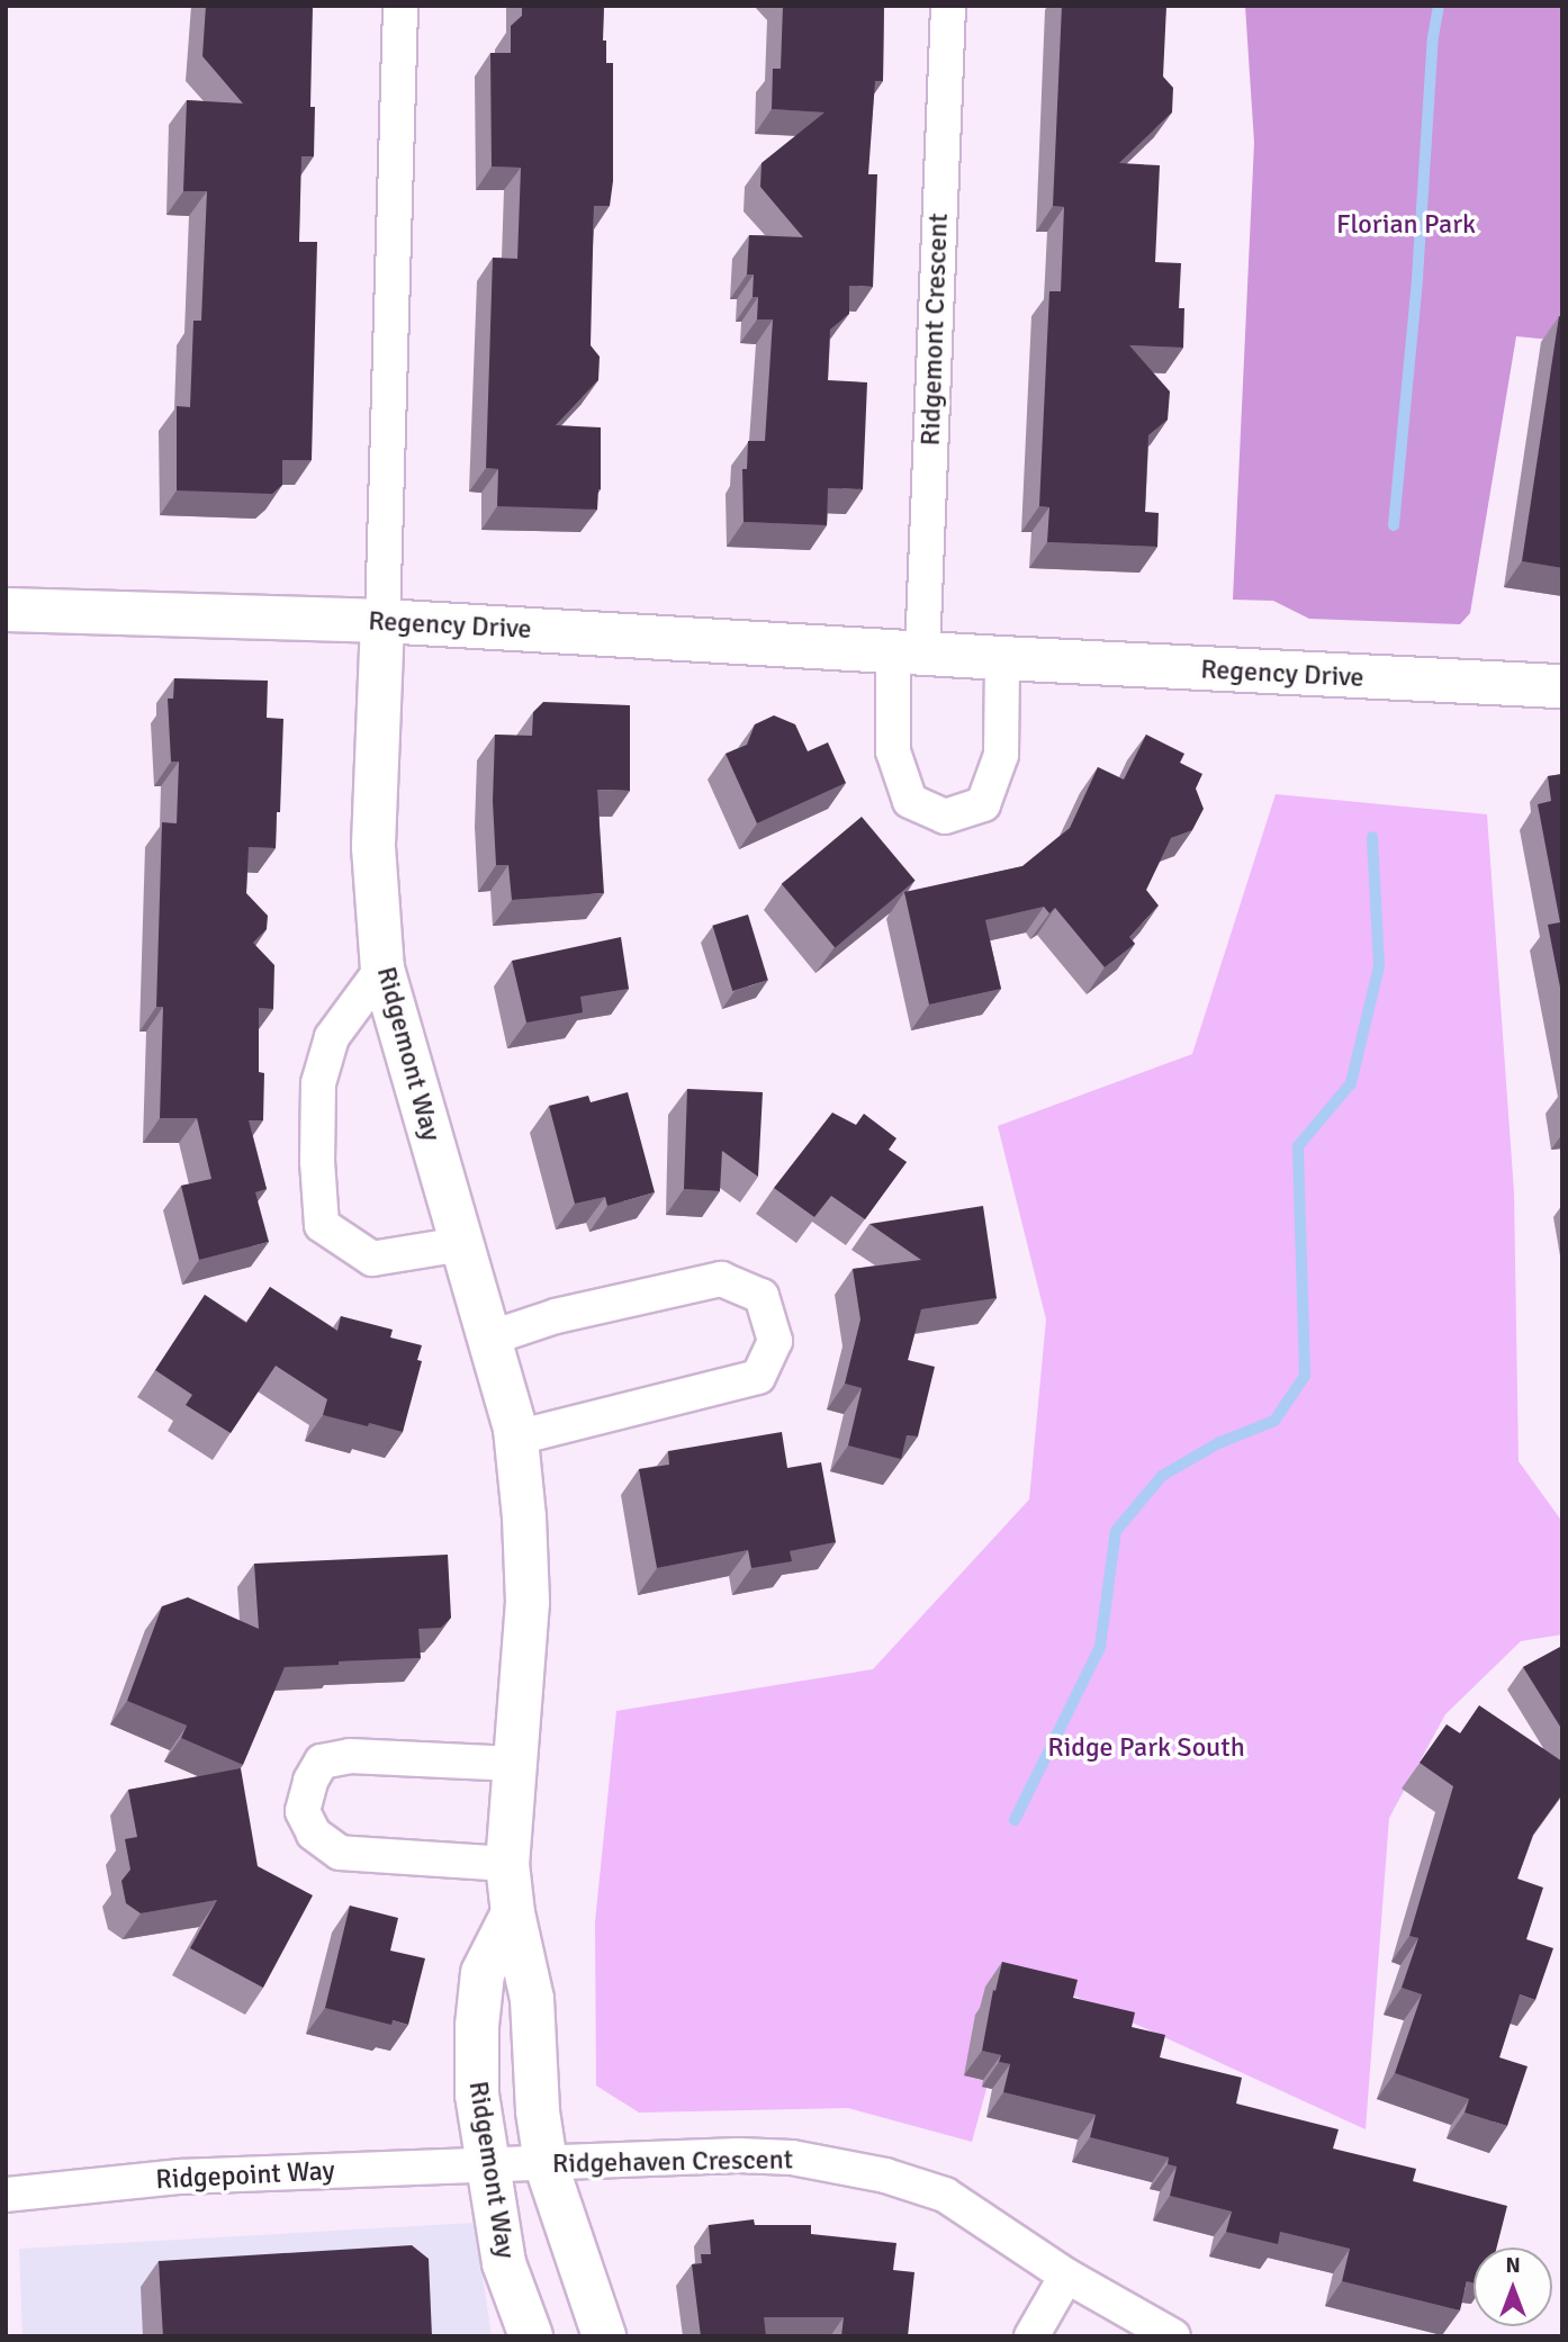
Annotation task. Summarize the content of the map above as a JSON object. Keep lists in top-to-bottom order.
{
  "streets": {
    "street": [
      "Ridgemont Crescent",
      "Regency Drive",
      "Ridgemont Way",
      "Ridgehaven Crescent",
      "Ridgepoint Way"
    ]
  },
  "crossings": [
    ["Ridgemont Crescent", "Regency Drive"],
    ["Regency Drive", "Ridgemont Way"],
    ["Ridgemont Way", "Ridgehaven Crescent"],
    ["Ridgemont Way", "Ridgepoint Way"],
    ["Ridgehaven Crescent", "Ridgepoint Way"]
  ],
  "parks": ["Florian Park", "Ridge Park South"],
  "north": "top"
}
